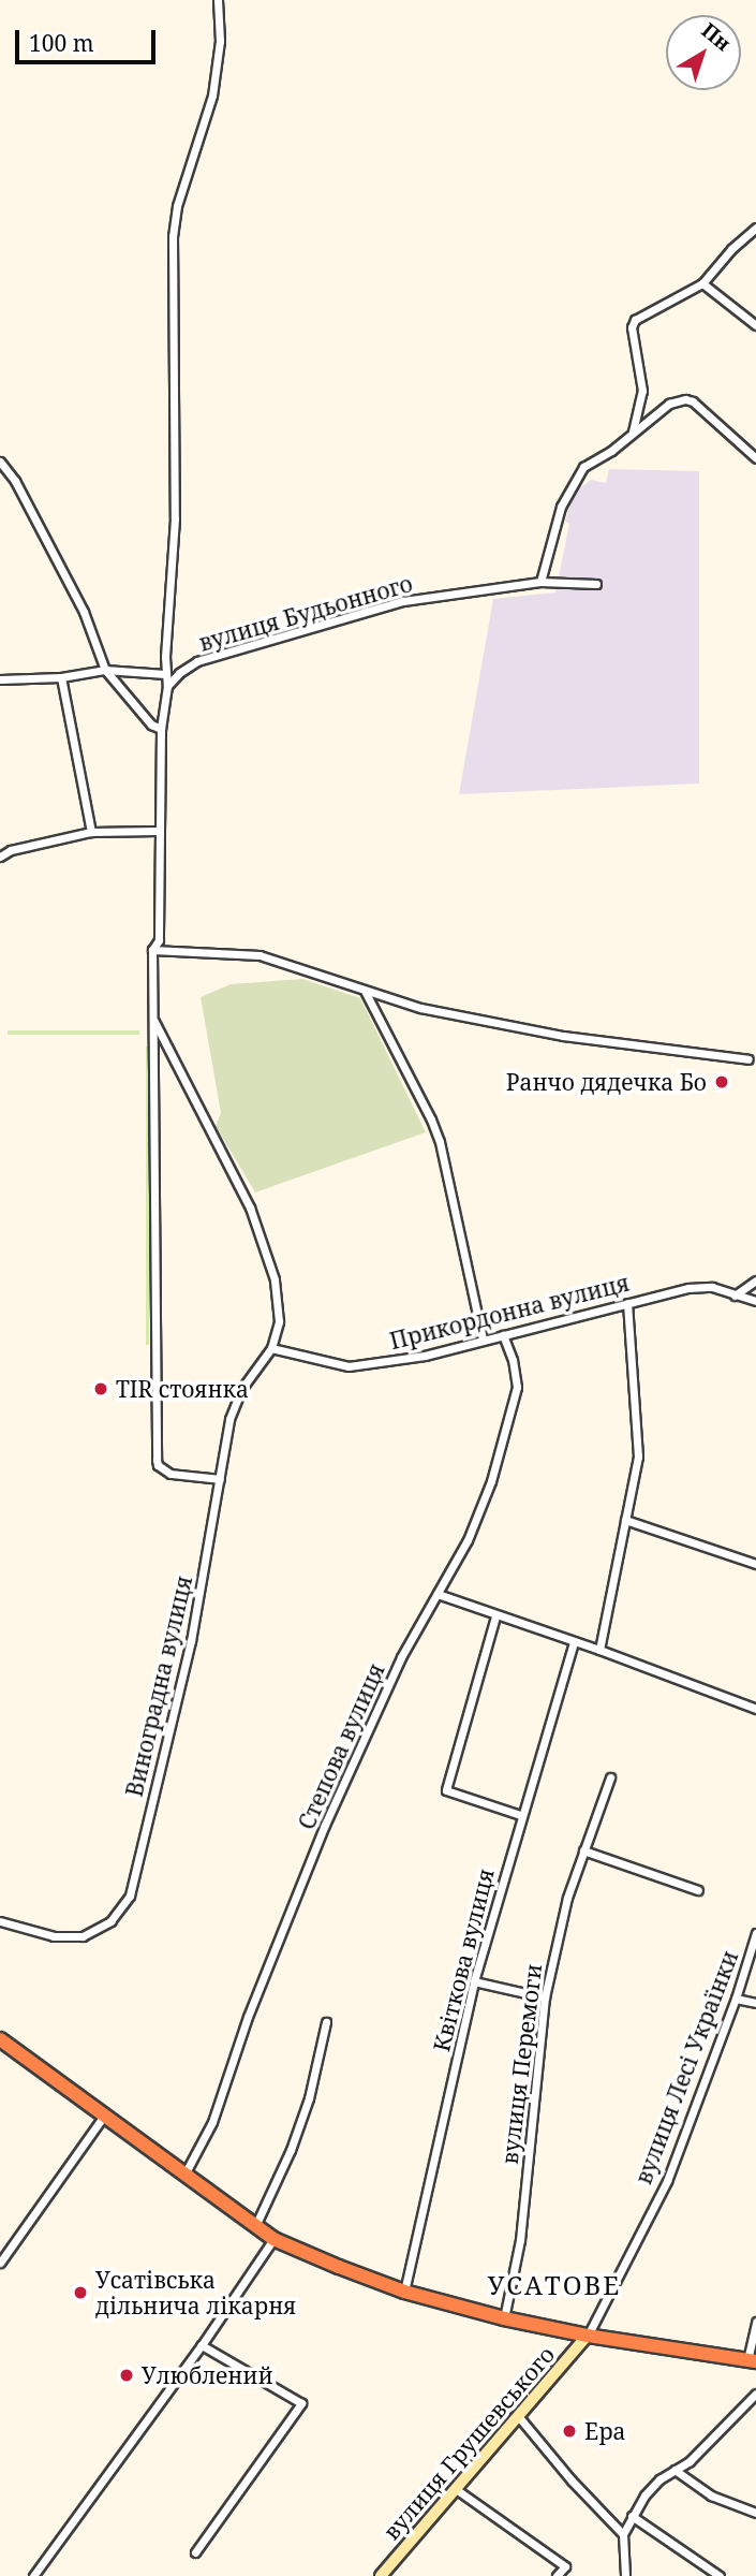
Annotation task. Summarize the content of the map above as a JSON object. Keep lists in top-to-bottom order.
{
  "streets": {
    "main road": ["вулиця Грушевського"],
    "street": [
      "вулиця Будьонного",
      "Прикордонна вулиця",
      "Виноградна вулиця",
      "Степова вулиця",
      "Квіткова вулиця",
      "вулиця Перемоги",
      "вулиця Лесі Українки"
    ]
  },
  "crossings": [
    ["Прикордонна вулиця", "Виноградна вулиця"],
    ["Прикордонна вулиця", "Степова вулиця"],
    ["вулиця Лесі Українки", "вулиця Грушевського"]
  ],
  "districts": ["УСАТОВЕ"],
  "places": [
    "Ранчо дядечка Бо",
    "TIR стоянка",
    "Усатівська дільнича лікарня",
    "Улюблений",
    "Ера"
  ],
  "scale_bar": "100 m",
  "north": "top right"
}
